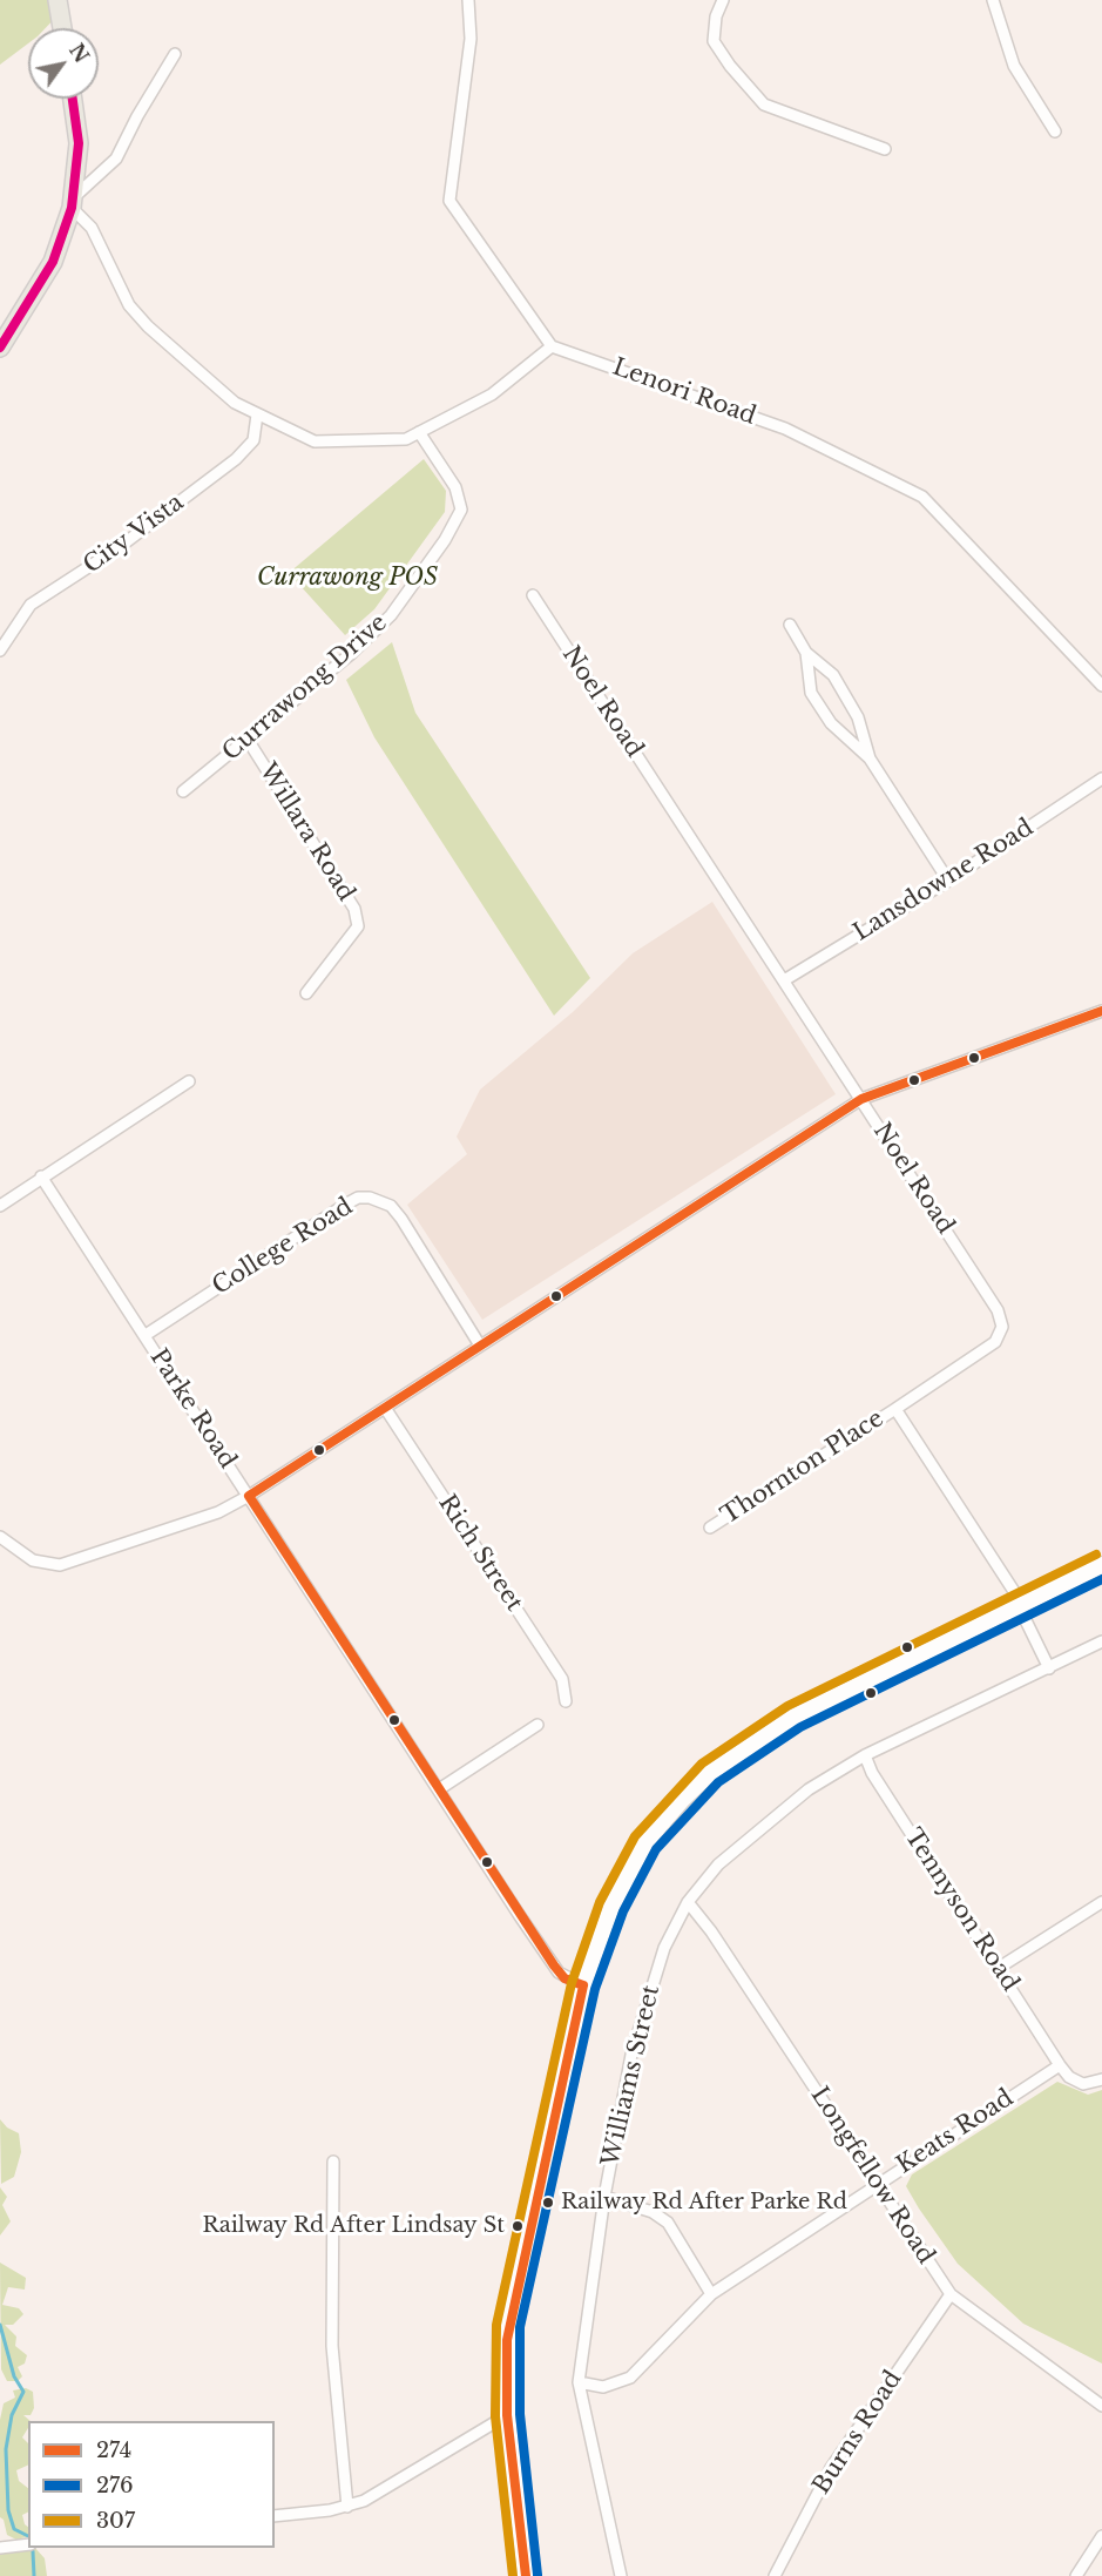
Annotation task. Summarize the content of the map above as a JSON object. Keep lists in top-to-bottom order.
{
  "streets": {
    "street": [
      "Lenori Road",
      "City Vista",
      "Currawong Drive",
      "Noel Road",
      "Willara Road",
      "Lansdowne Road",
      "College Road",
      "Parke Road",
      "Thornton Place",
      "Rich Street",
      "Tennyson Road",
      "Williams Street",
      "Keats Road",
      "Longfellow Road",
      "Burns Road"
    ]
  },
  "crossings": [
    ["Currawong Drive", "Willara Road"],
    ["Noel Road", "Lansdowne Road"],
    ["Noel Road", "Thornton Place"],
    ["College Road", "Parke Road"],
    ["Tennyson Road", "Williams Street"],
    ["Tennyson Road", "Keats Road"],
    ["Williams Street", "Keats Road"],
    ["Williams Street", "Longfellow Road"],
    ["Keats Road", "Longfellow Road"],
    ["Longfellow Road", "Burns Road"]
  ],
  "parks": ["Currawong POS"],
  "places": ["Railway Rd After Parke Rd", "Railway Rd After Lindsay St"],
  "lines": ["transit line 274", "transit line 307", "transit line 276"],
  "legend": ["274", "276", "307"],
  "north": "top right"
}
